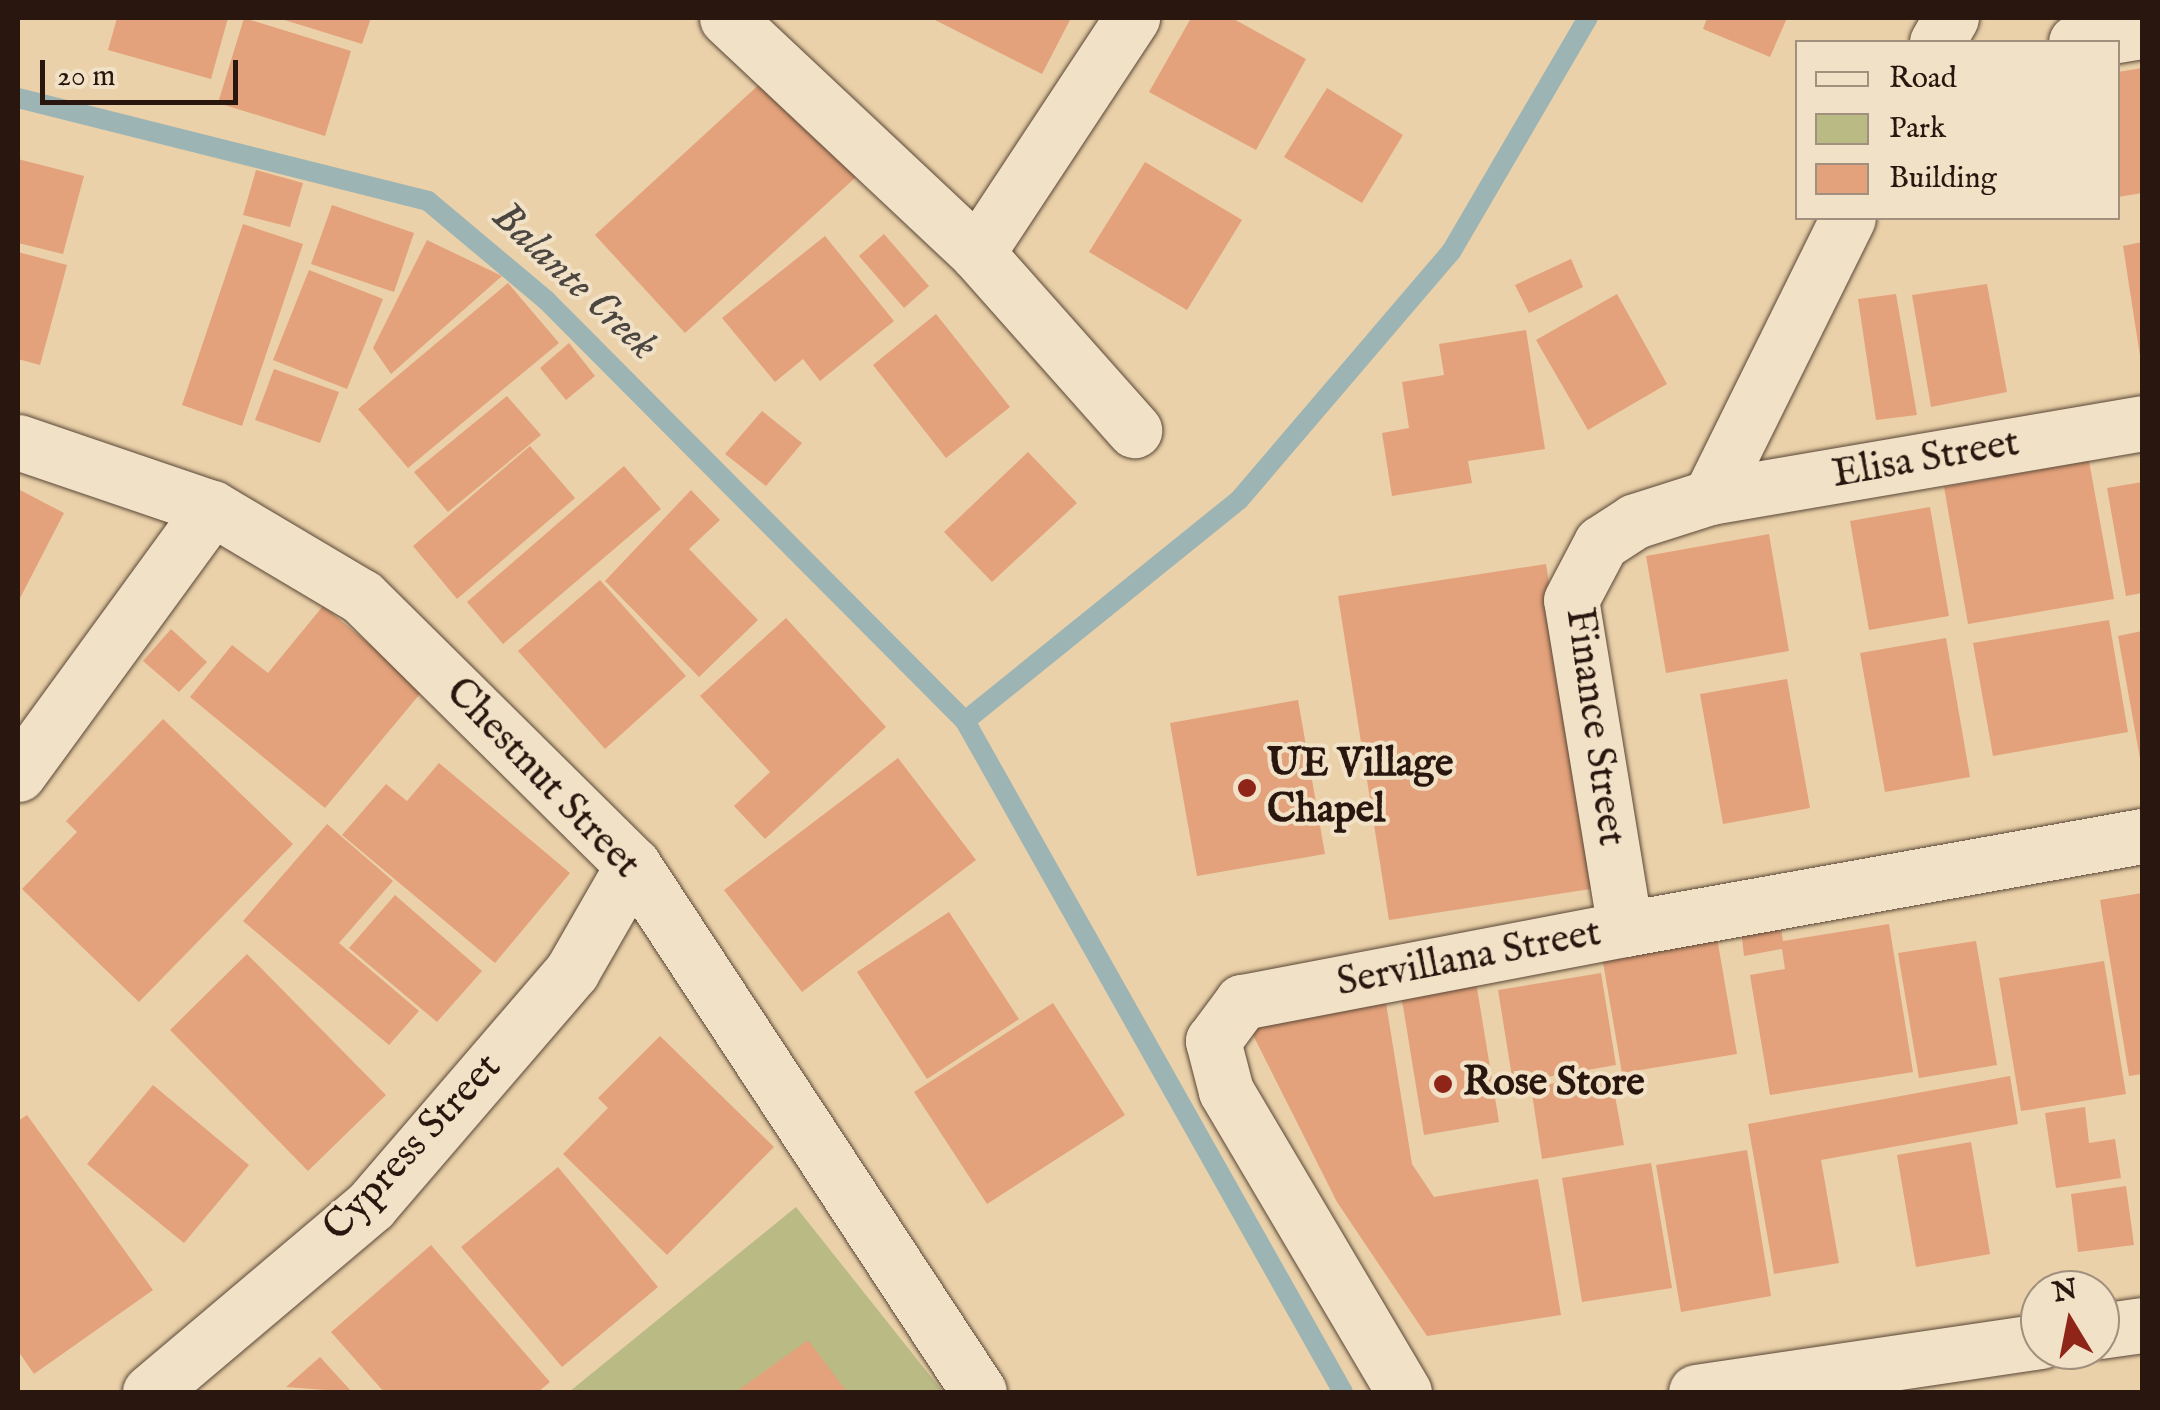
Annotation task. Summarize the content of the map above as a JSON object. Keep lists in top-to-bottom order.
{
  "streets": {
    "street": [
      "Elisa Street",
      "Finance Street",
      "Chestnut Street",
      "Servillana Street",
      "Cypress Street"
    ]
  },
  "crossings": [
    ["Elisa Street", "Finance Street"],
    ["Finance Street", "Servillana Street"],
    ["Chestnut Street", "Cypress Street"]
  ],
  "water": ["Balante Creek"],
  "places": ["UE Village Chapel", "Rose Store"],
  "legend": ["Road", "Park", "Building"],
  "scale_bar": "20 m",
  "north": "top"
}
